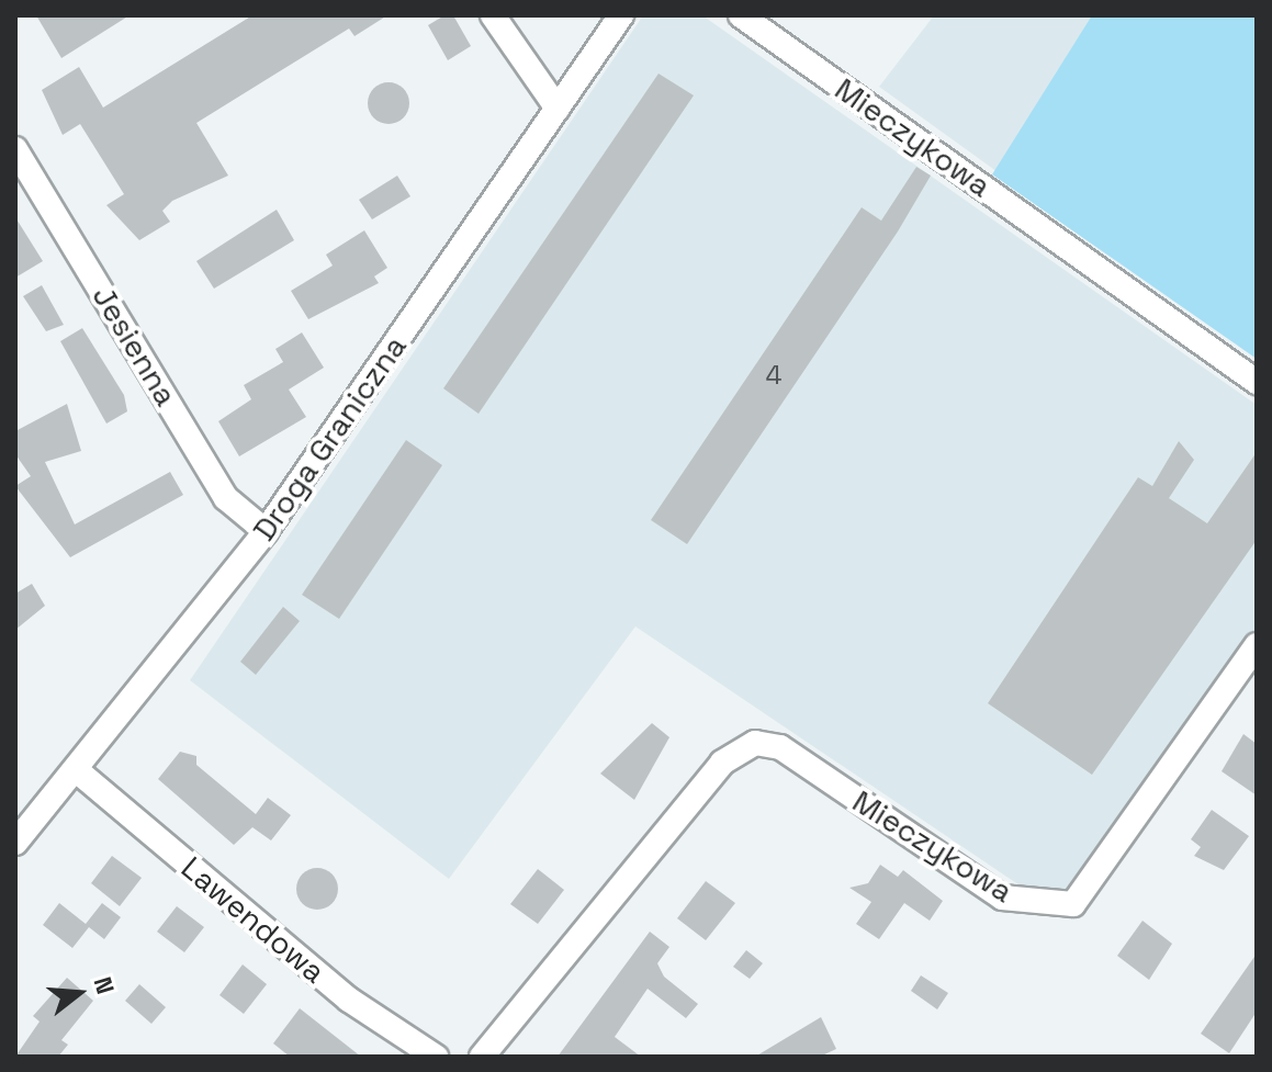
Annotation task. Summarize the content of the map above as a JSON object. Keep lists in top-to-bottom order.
{
  "streets": {
    "street": [
      "Mieczykowa",
      "Jesienna",
      "Droga Graniczna",
      "Lawendowa"
    ]
  },
  "crossings": [
    ["Jesienna", "Droga Graniczna"],
    ["Droga Graniczna", "Lawendowa"]
  ],
  "house_numbers": ["4"],
  "north": "right"
}
